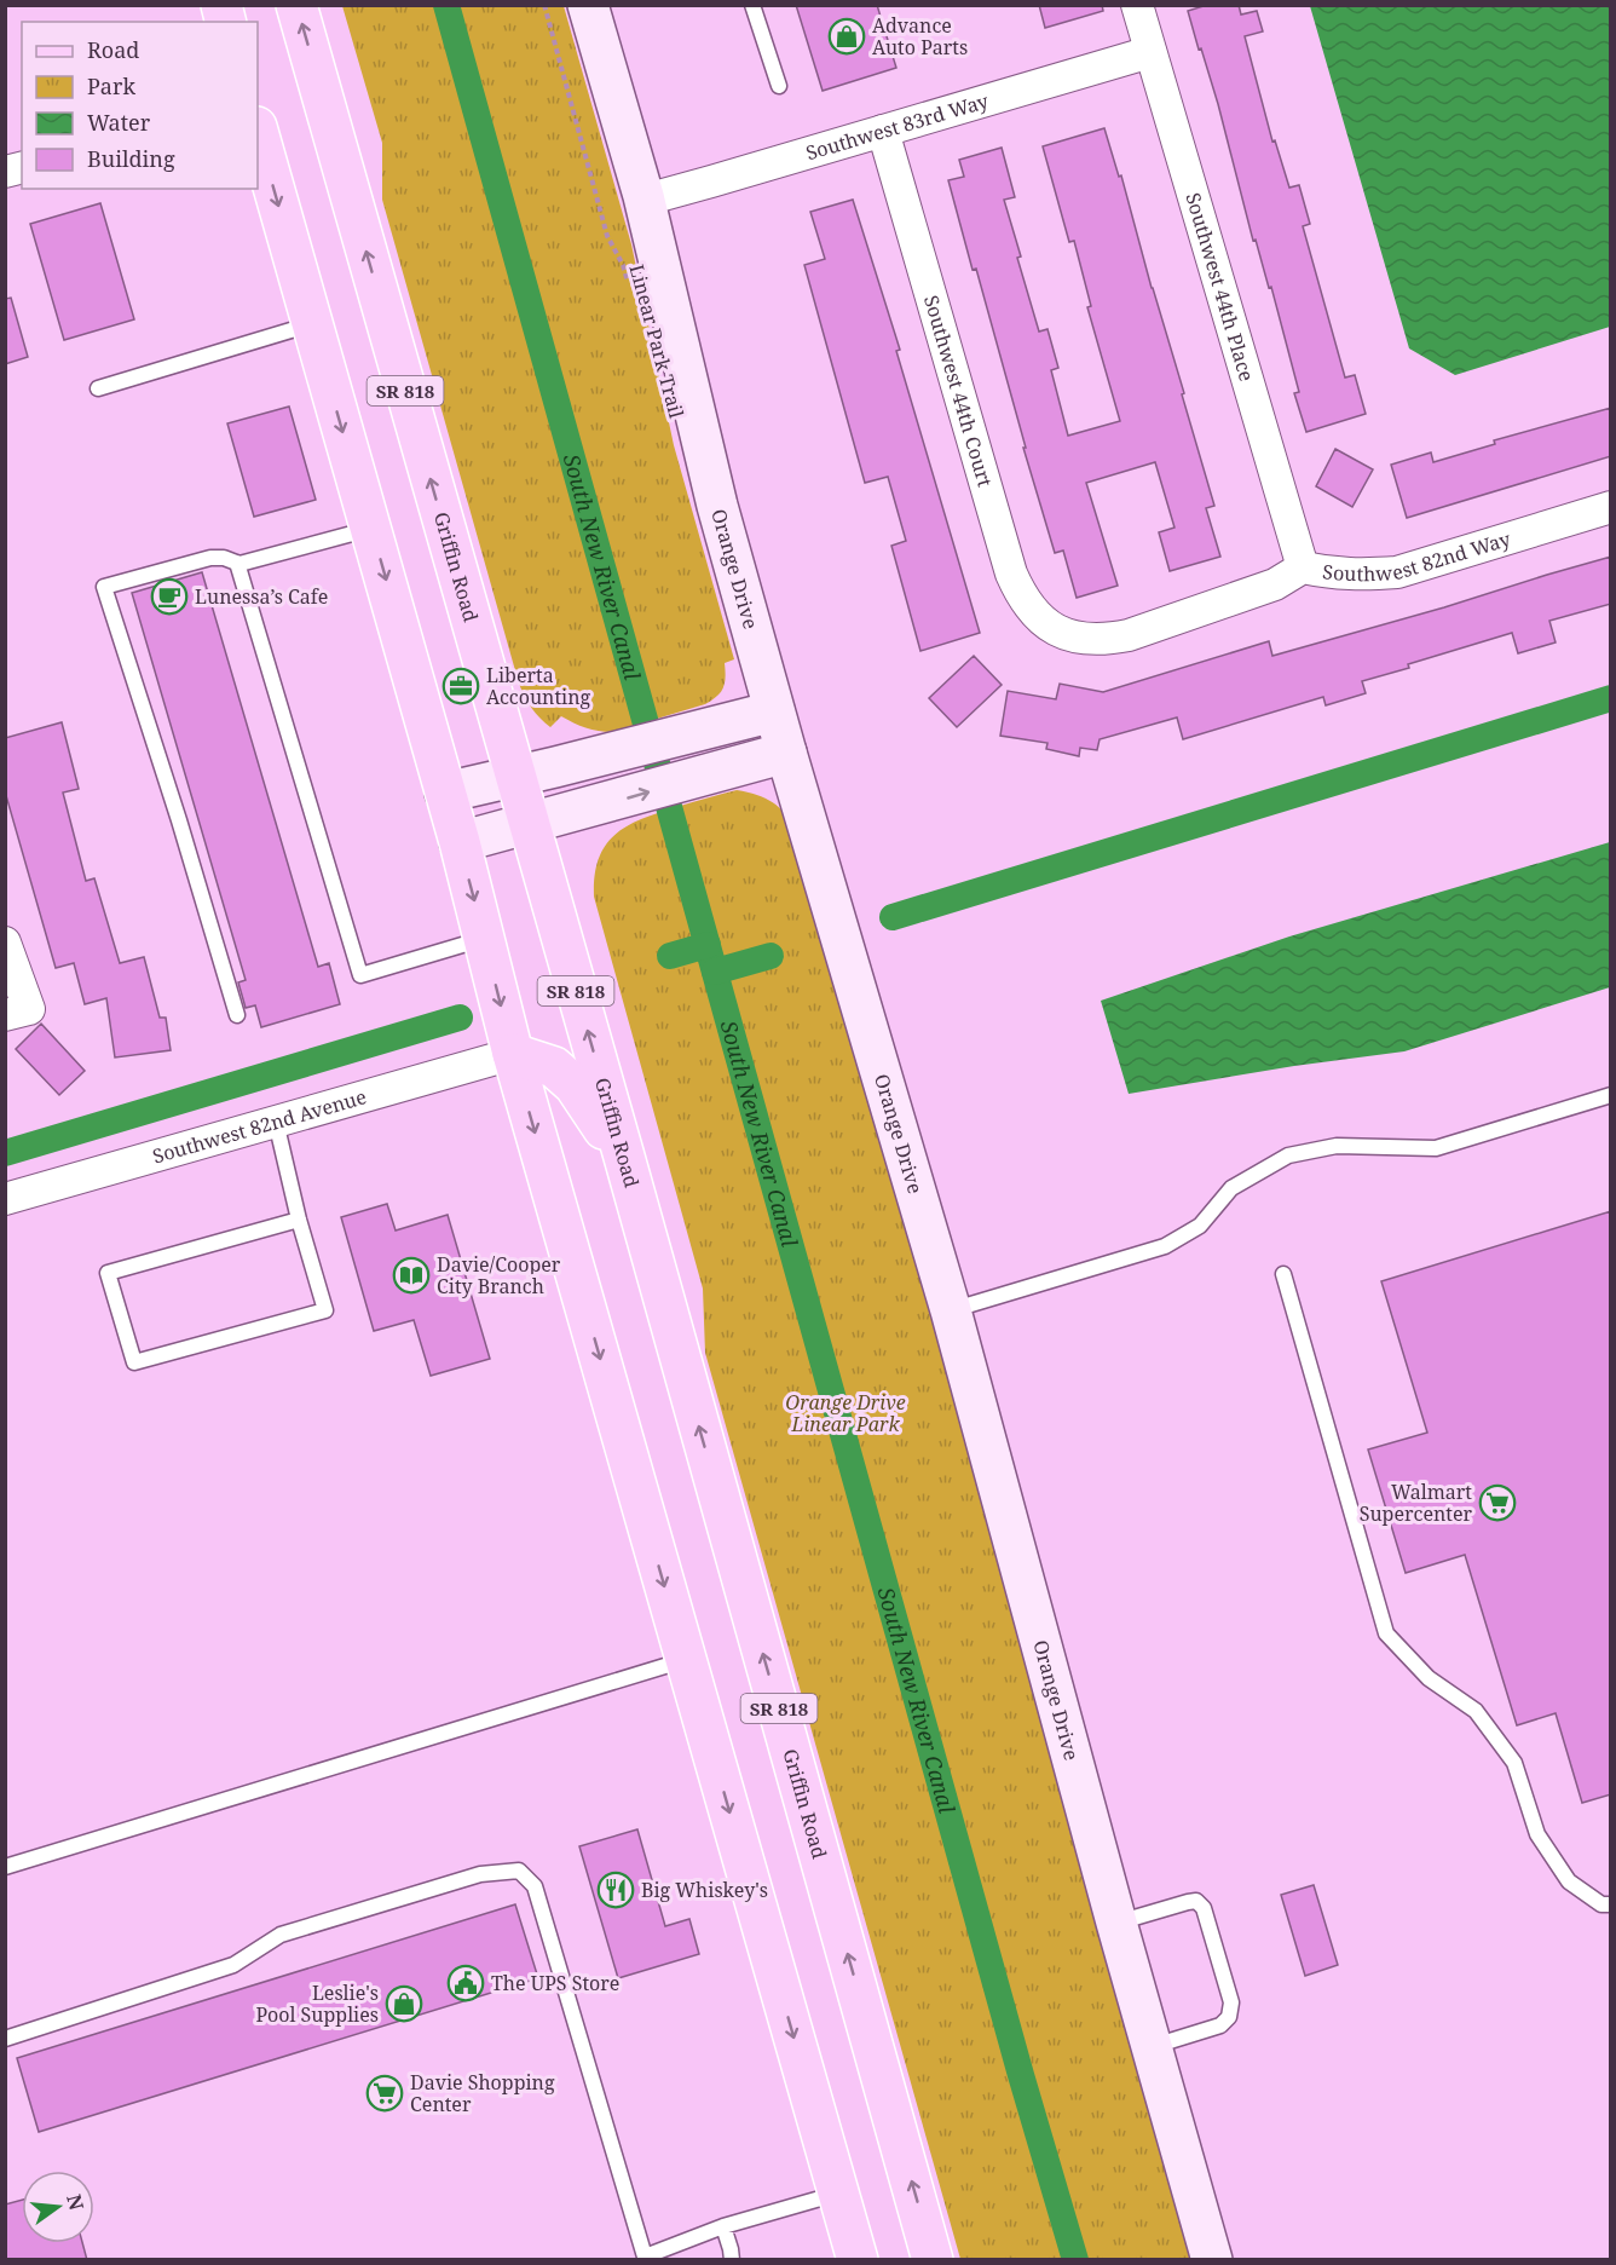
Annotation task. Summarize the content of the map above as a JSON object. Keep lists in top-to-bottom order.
{
  "streets": {
    "main road": ["SR 818", "Griffin Road"],
    "street": [
      "Southwest 83rd Way",
      "Southwest 44th Place",
      "Southwest 44th Court",
      "Southwest 82nd Way",
      "Orange Drive",
      "Southwest 82nd Avenue"
    ],
    "path": ["Linear Park Trail"]
  },
  "crossings": [
    ["Southwest 83rd Way", "Southwest 44th Place"],
    ["Southwest 83rd Way", "Southwest 44th Court"],
    ["Southwest 83rd Way", "Orange Drive"],
    ["Southwest 44th Place", "Southwest 82nd Way"],
    ["Southwest 44th Court", "Southwest 82nd Way"]
  ],
  "water": ["South New River Canal"],
  "parks": ["Orange Drive Linear Park"],
  "places": {
    "shop": ["Advance Auto Parts", "Leslie's Pool Supplies"],
    "cafe": ["Lunessa’s Cafe"],
    "office": ["Liberta Accounting"],
    "library": ["Davie/Cooper City Branch"],
    "supermarket": ["Walmart Supercenter", "Davie Shopping Center"],
    "restaurant": ["Big Whiskey's"],
    "public building": ["The UPS Store"]
  },
  "legend": [
    "Road",
    "Park",
    "Water",
    "Building"
  ],
  "north": "right"
}
